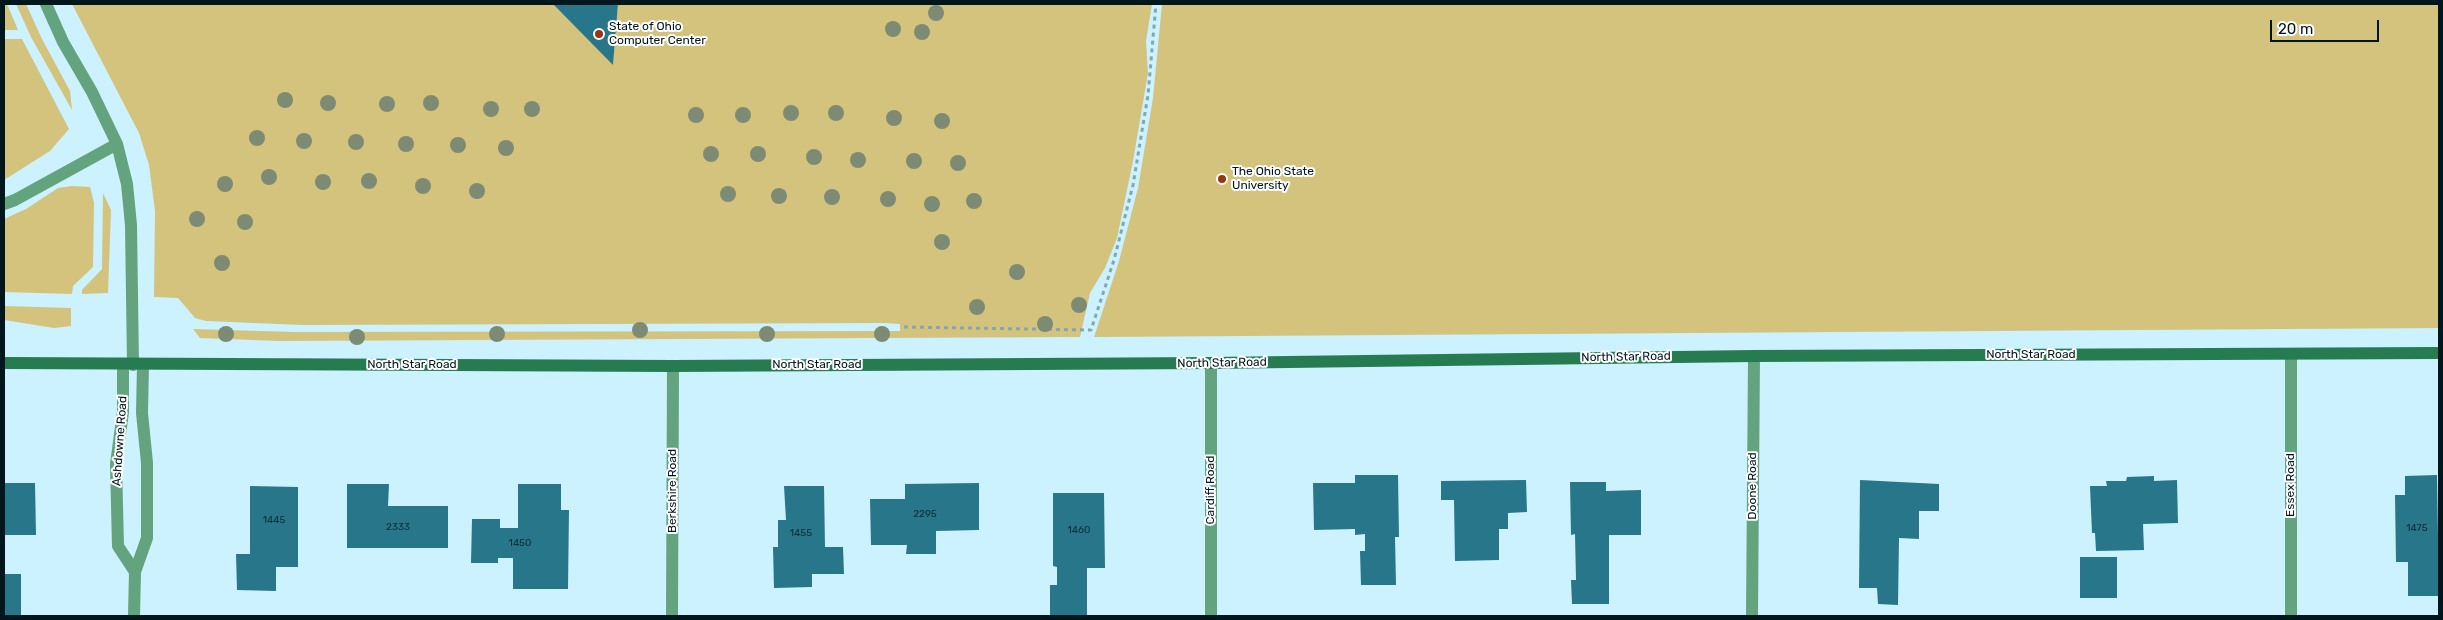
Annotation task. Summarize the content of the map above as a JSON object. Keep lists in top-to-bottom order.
{
  "streets": {
    "street": [
      "North Star Road",
      "Ashdowne Road",
      "Essex Road",
      "Doone Road",
      "Cardiff Road",
      "Berkshire Road"
    ]
  },
  "crossings": [
    ["North Star Road", "Ashdowne Road"],
    ["North Star Road", "Essex Road"],
    ["North Star Road", "Doone Road"],
    ["North Star Road", "Cardiff Road"],
    ["North Star Road", "Berkshire Road"]
  ],
  "places": ["State of Ohio Computer Center", "The Ohio State University"],
  "house_numbers": [
    "2295",
    "1445",
    "2333",
    "1475",
    "1460",
    "1455",
    "1450"
  ],
  "scale_bar": "20 m"
}
